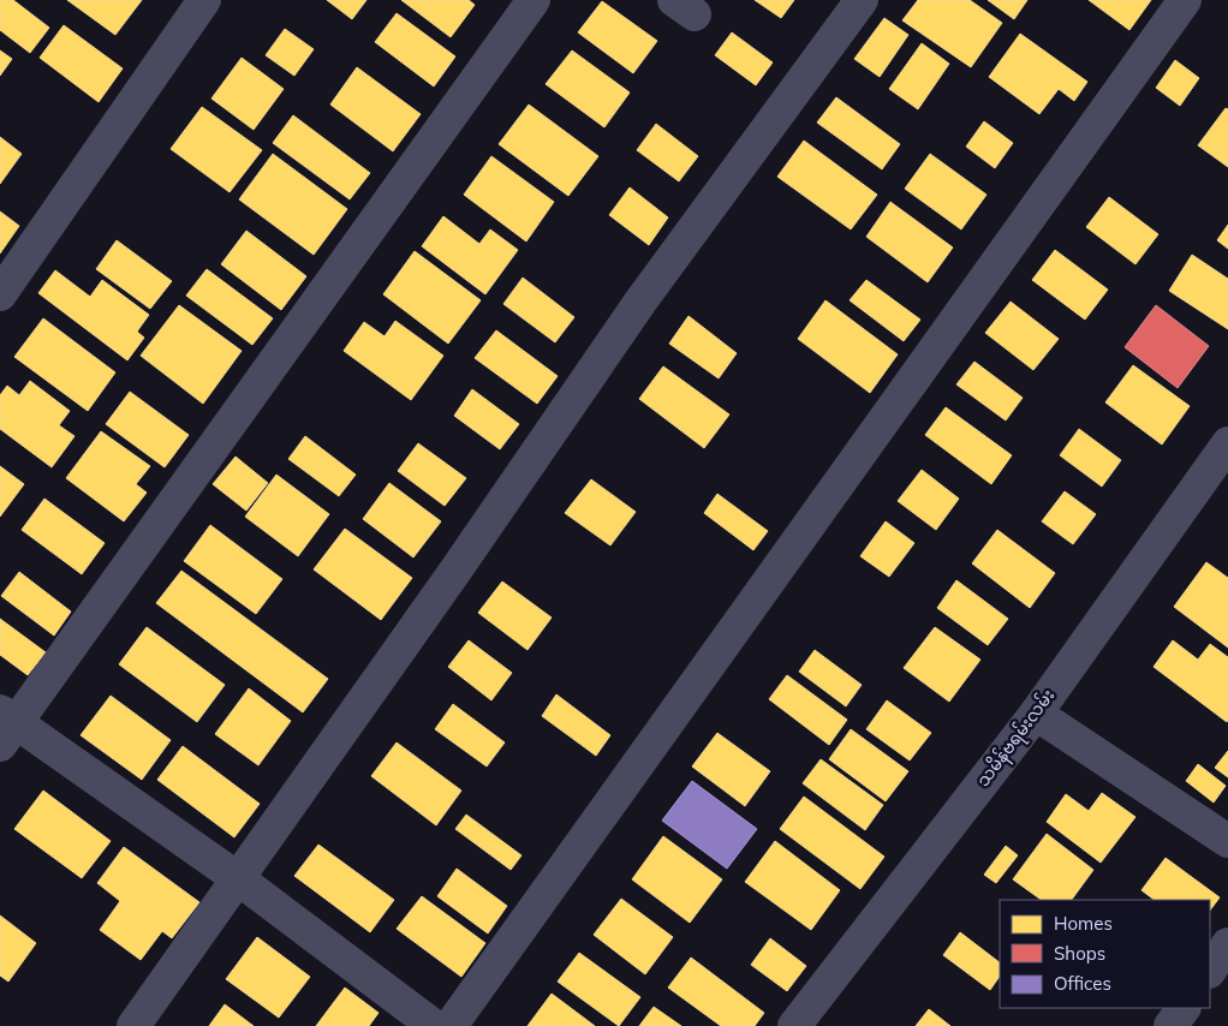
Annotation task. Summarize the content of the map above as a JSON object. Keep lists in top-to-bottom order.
{
  "streets": {
    "street": ["သမိန်ဗရမ်းလမ်း"]
  },
  "legend": ["Homes", "Shops", "Offices"]
}
